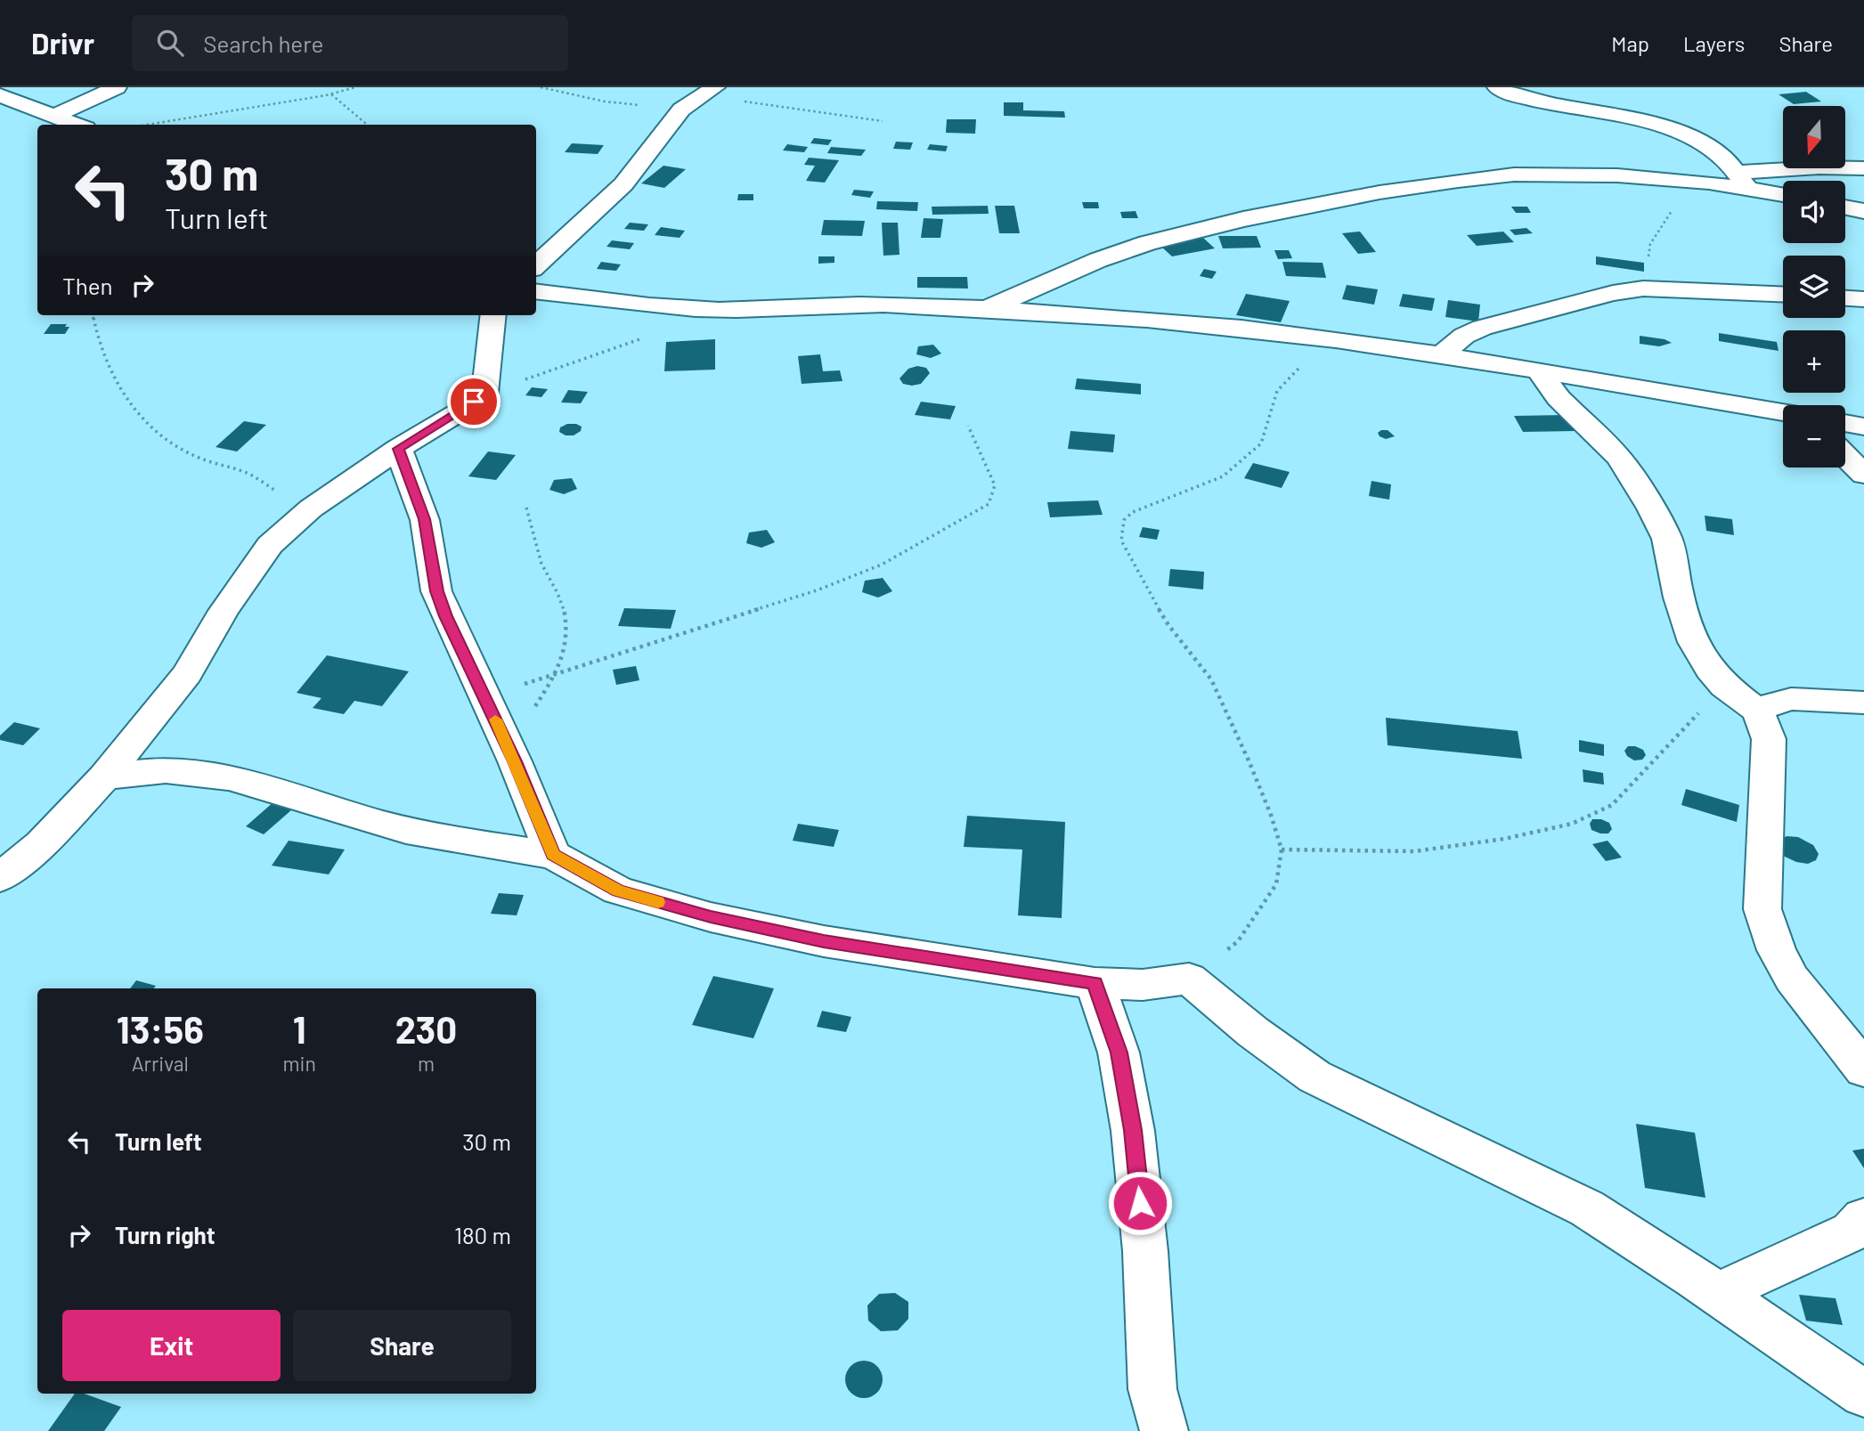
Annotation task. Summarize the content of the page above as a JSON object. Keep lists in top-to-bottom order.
{
  "north": "bottom",
  "page": {
    "header": "Drivr",
    "search": "Search here",
    "nav": ["Map", "Layers", "Share"],
    "map_buttons": ["+", "−"],
    "turn": ["30 m", "Turn left"],
    "then": "Then",
    "eta": [
      "13:56",
      "Arrival",
      "1",
      "min",
      "230",
      "m"
    ],
    "list": [
      {
        "name": "Turn left",
        "value": "30 m"
      },
      {
        "name": "Turn right",
        "value": "180 m"
      }
    ],
    "buttons": ["Exit", "Share"]
  }
}
